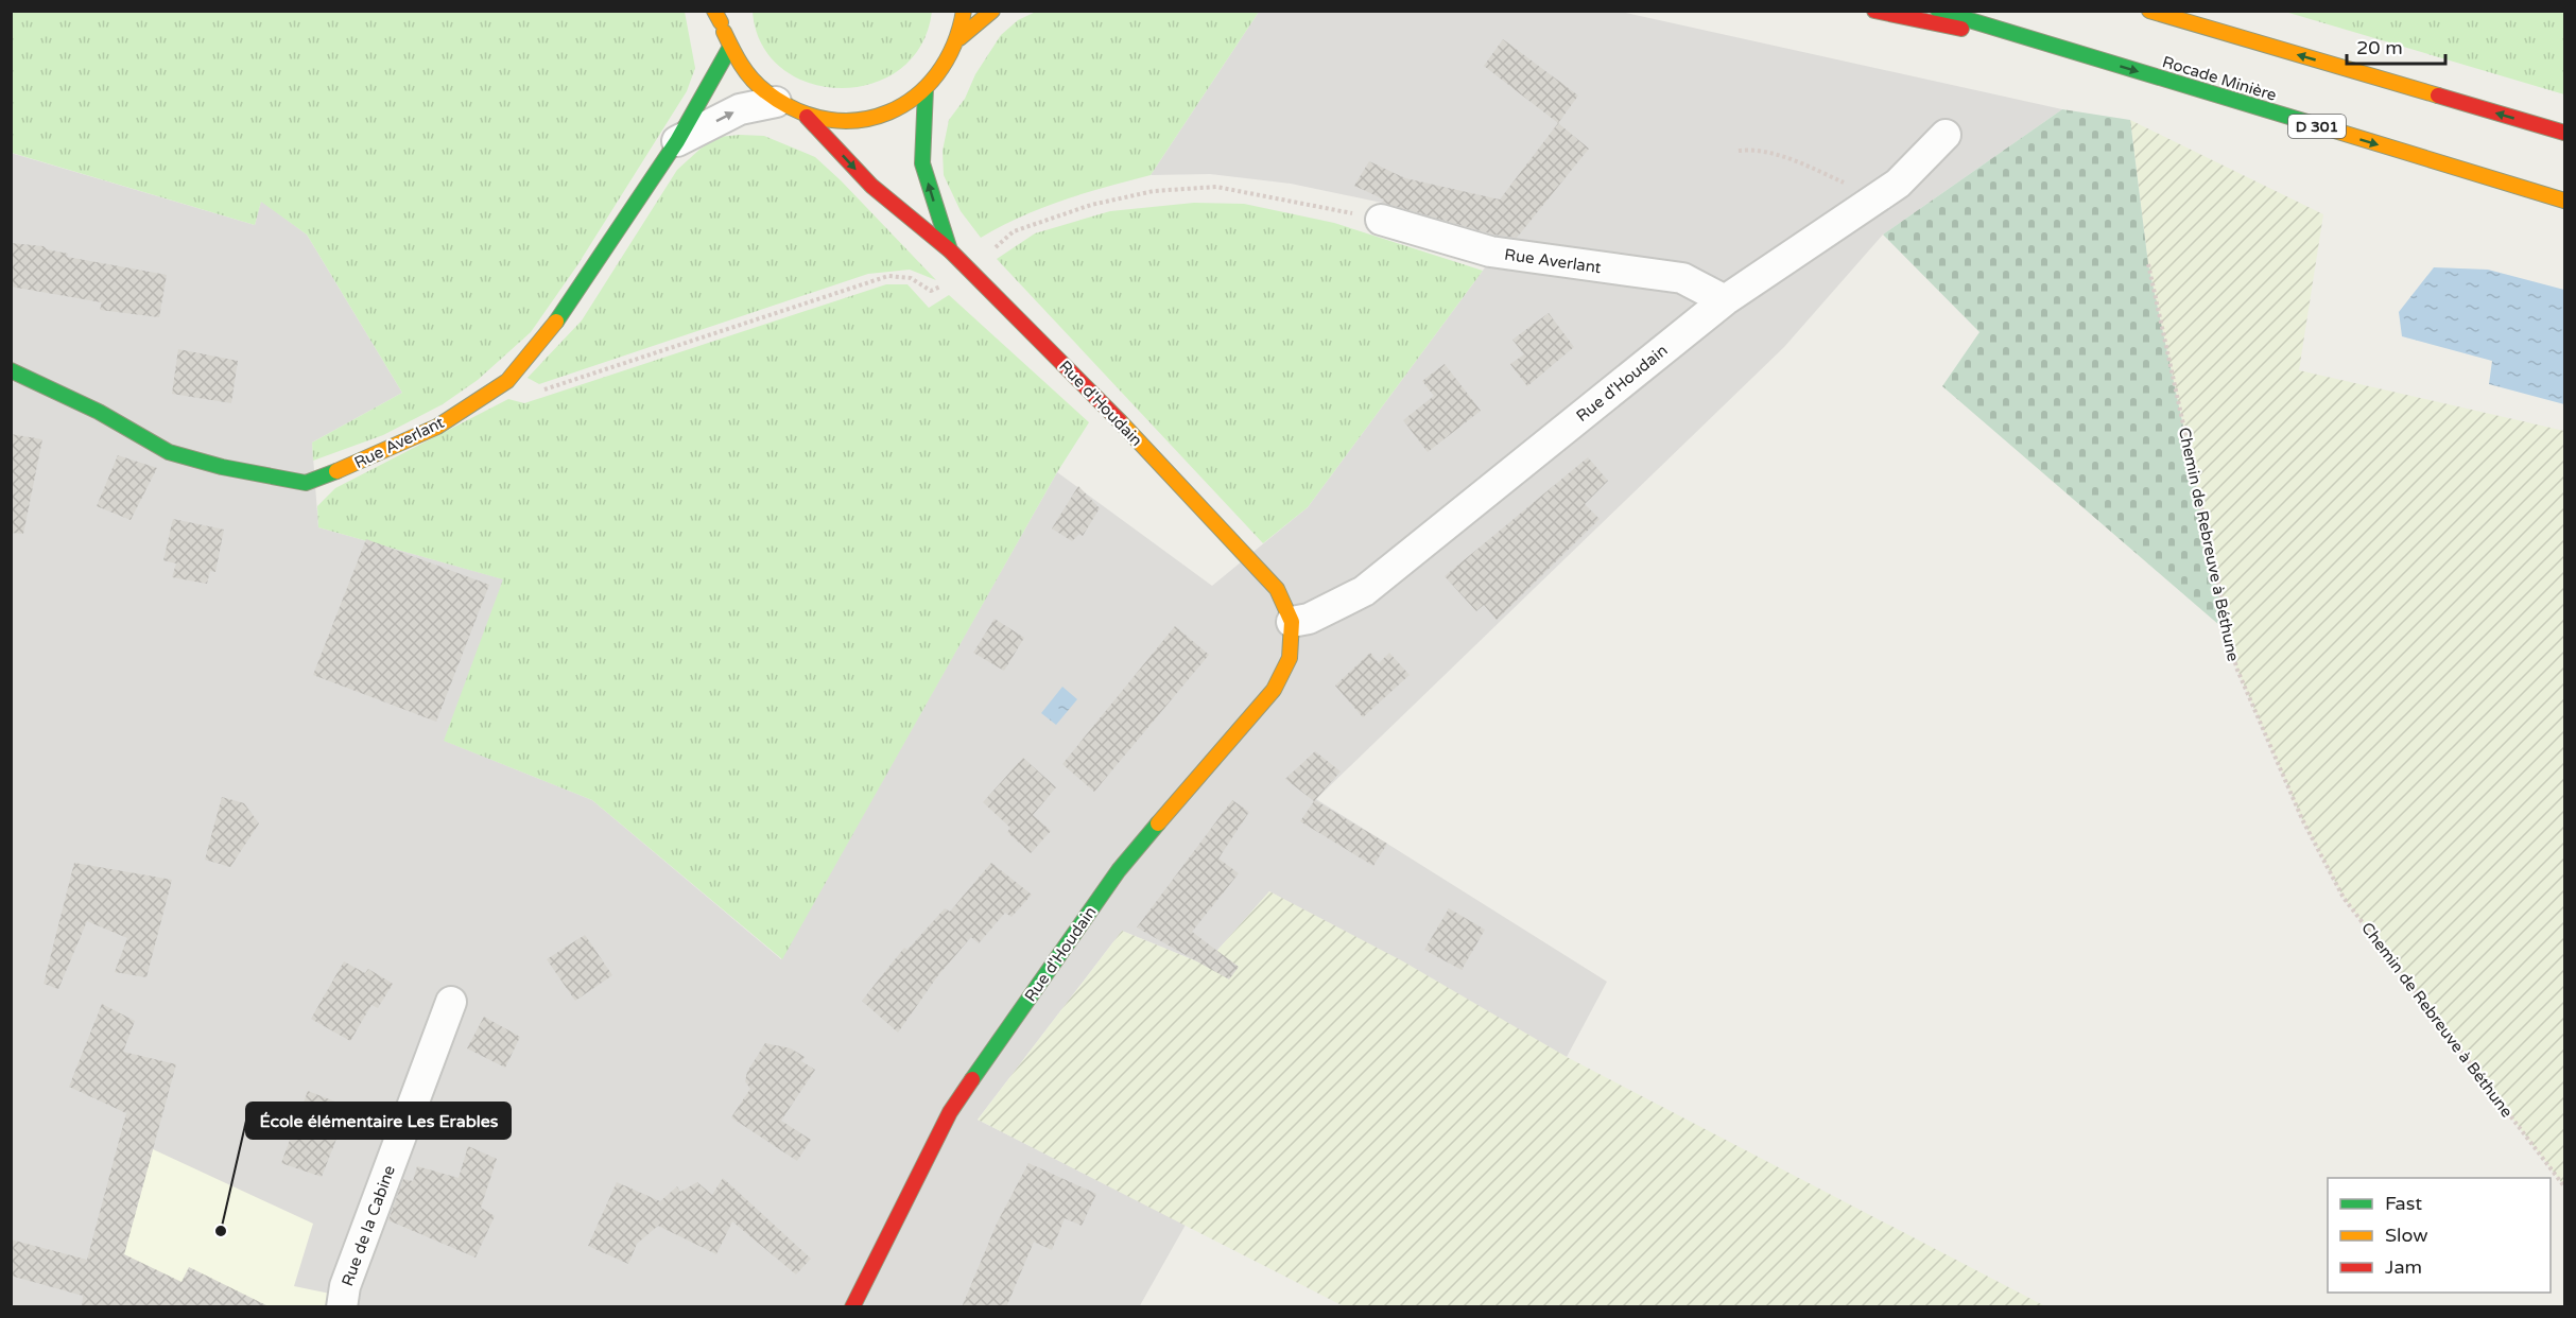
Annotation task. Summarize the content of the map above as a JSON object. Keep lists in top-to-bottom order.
{
  "streets": {
    "main road": [
      "Rocade Minière",
      "D 301",
      "Rue Averlant",
      "Rue d'Houdain"
    ],
    "street": ["Rue de la Cabine"],
    "path": ["Chemin de Rebreuve à Béthune"]
  },
  "crossings": [
    ["Rue Averlant", "Rue d'Houdain"]
  ],
  "places": ["École élémentaire Les Erables"],
  "legend": ["Fast", "Slow", "Jam"],
  "scale_bar": "20 m"
}
